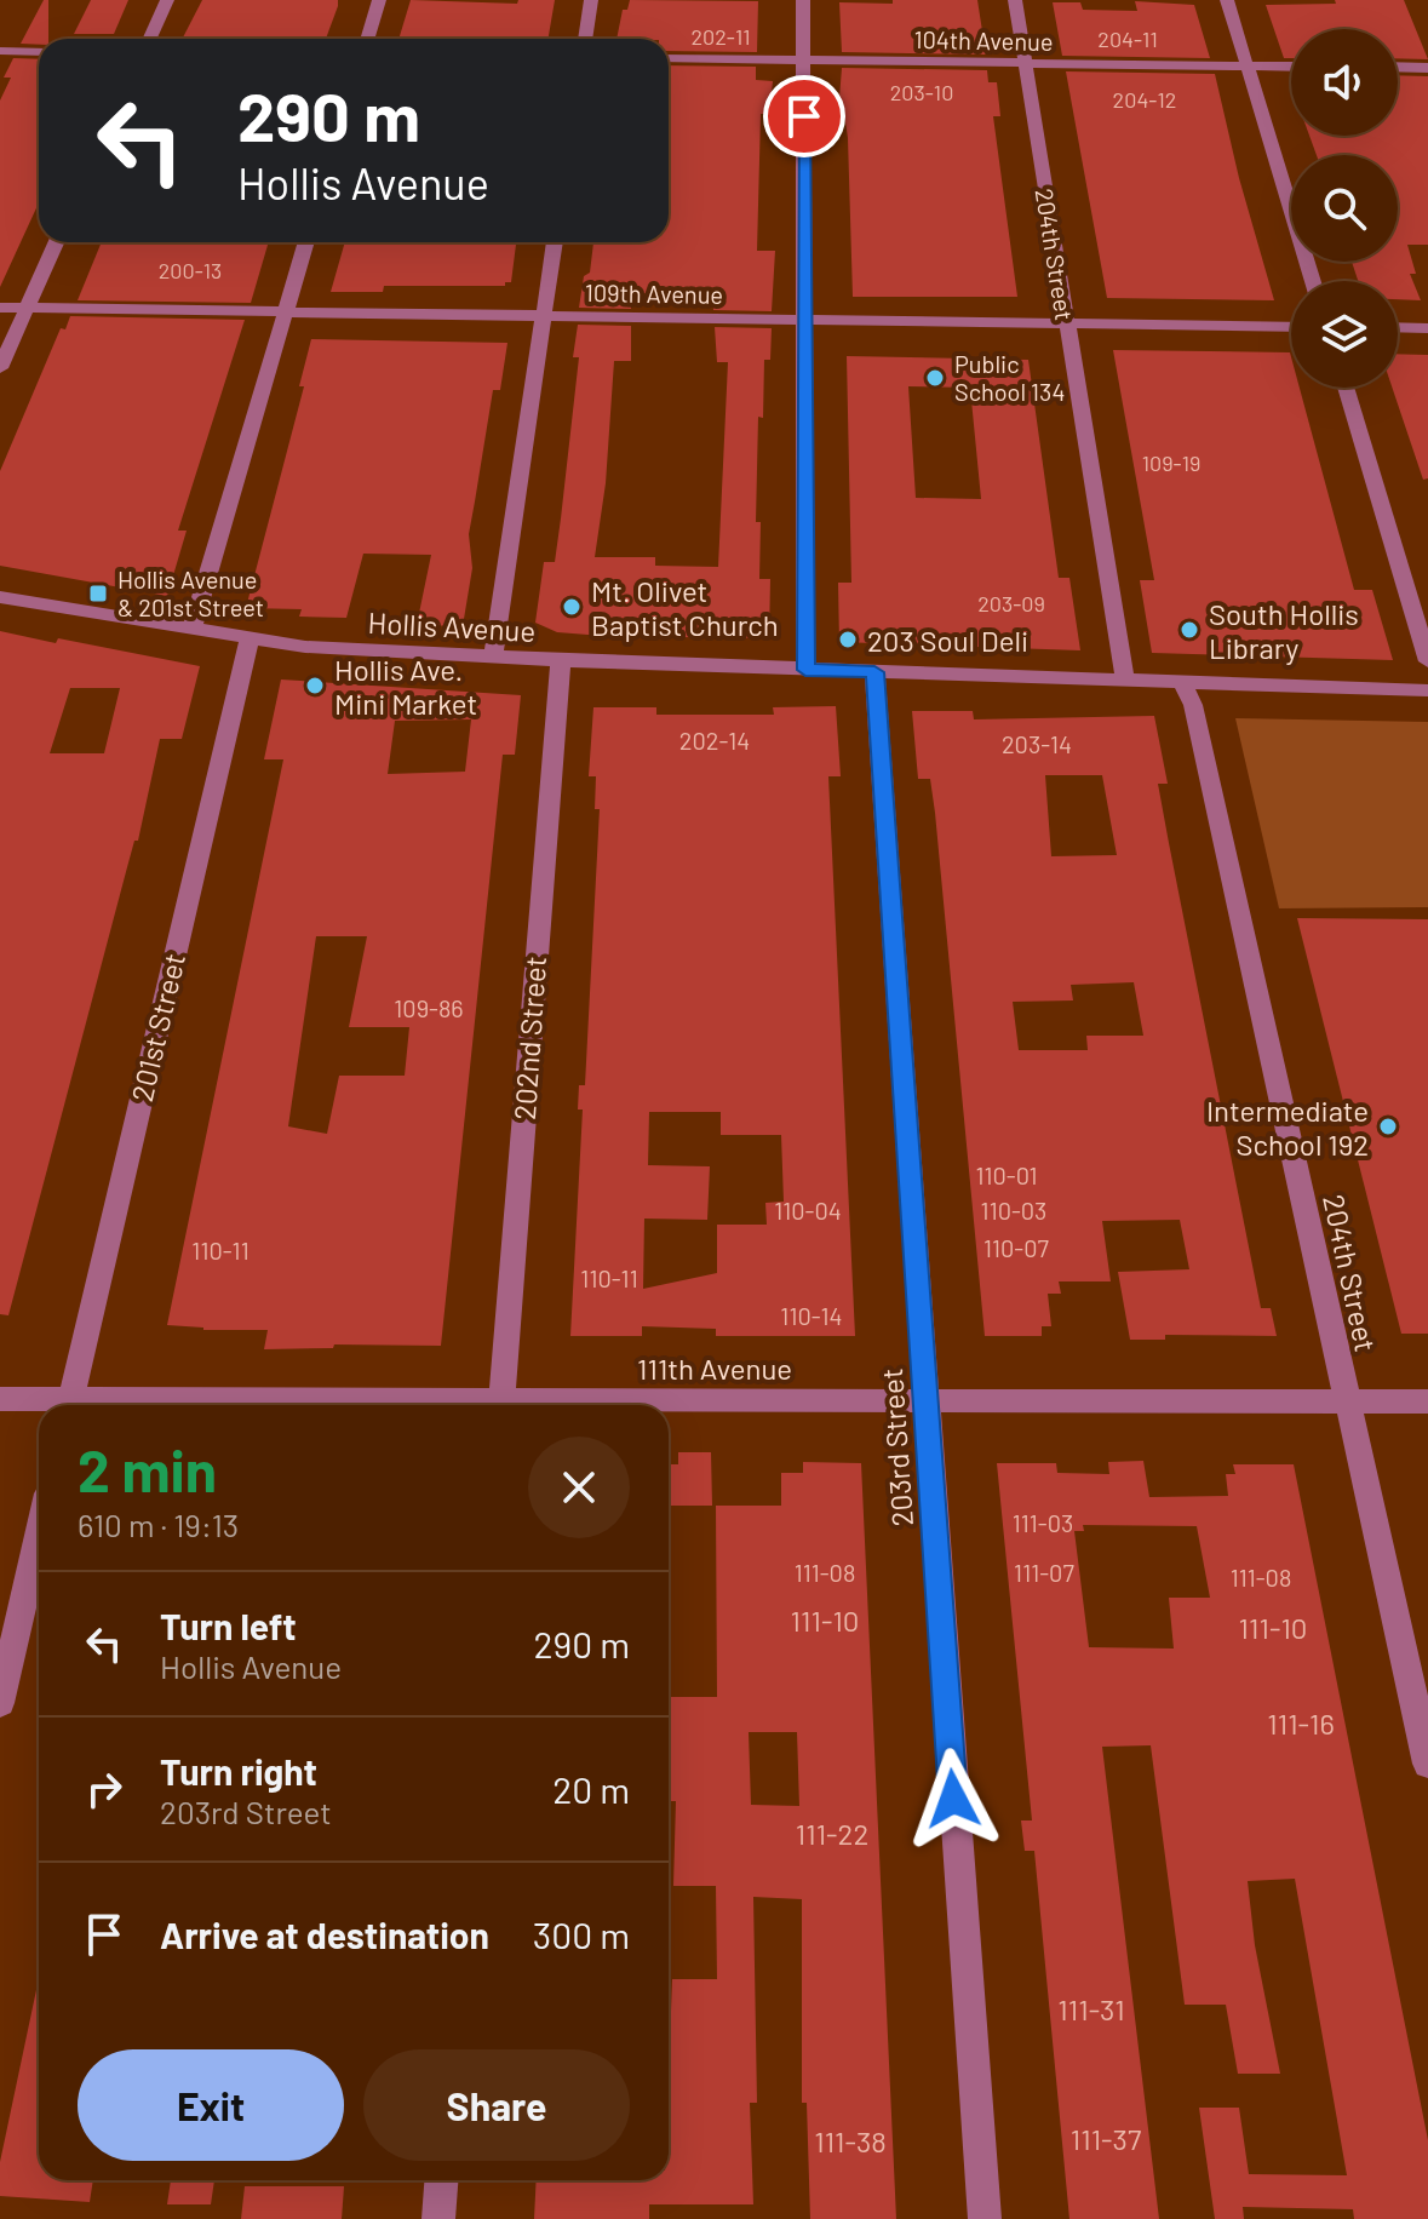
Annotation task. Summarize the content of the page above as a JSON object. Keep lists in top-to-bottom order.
{
  "streets": {
    "street": [
      "104th Avenue",
      "204th Street",
      "109th Avenue",
      "Hollis Avenue",
      "201st Street",
      "202nd Street",
      "111th Avenue",
      "203rd Street"
    ]
  },
  "crossings": [
    ["104th Avenue", "204th Street"],
    ["204th Street", "109th Avenue"],
    ["204th Street", "Hollis Avenue"],
    ["204th Street", "111th Avenue"],
    ["Hollis Avenue", "201st Street"],
    ["Hollis Avenue", "202nd Street"],
    ["Hollis Avenue", "203rd Street"],
    ["111th Avenue", "203rd Street"]
  ],
  "places": {
    "other": [
      "Public School 134",
      "Mt. Olivet Baptist Church",
      "South Hollis Library",
      "203 Soul Deli",
      "Hollis Ave. Mini Market",
      "Intermediate School 192"
    ],
    "transit": ["Hollis Avenue & 201st Street"]
  },
  "house_numbers": [
    "202-11",
    "204-11",
    "203-10",
    "204-12",
    "200-13",
    "109-19",
    "203-09",
    "202-14",
    "203-14",
    "109-86",
    "110-01",
    "110-04",
    "110-03",
    "110-07",
    "110-11",
    "110-11",
    "110-14",
    "111-03",
    "111-08",
    "111-07",
    "111-08",
    "111-10",
    "111-10",
    "111-16",
    "111-22",
    "111-31",
    "111-37",
    "111-38"
  ],
  "page": {
    "turn": ["290 m", "Hollis Avenue"],
    "heading": ["2 min", "610 m · 19:13"],
    "list": [
      {
        "name": "Turn left",
        "note": "Hollis Avenue",
        "value": "290 m"
      },
      {
        "name": "Turn right",
        "note": "203rd Street",
        "value": "20 m"
      },
      {
        "name": "Arrive at destination",
        "value": "300 m"
      }
    ],
    "buttons": ["Exit", "Share"]
  }
}
